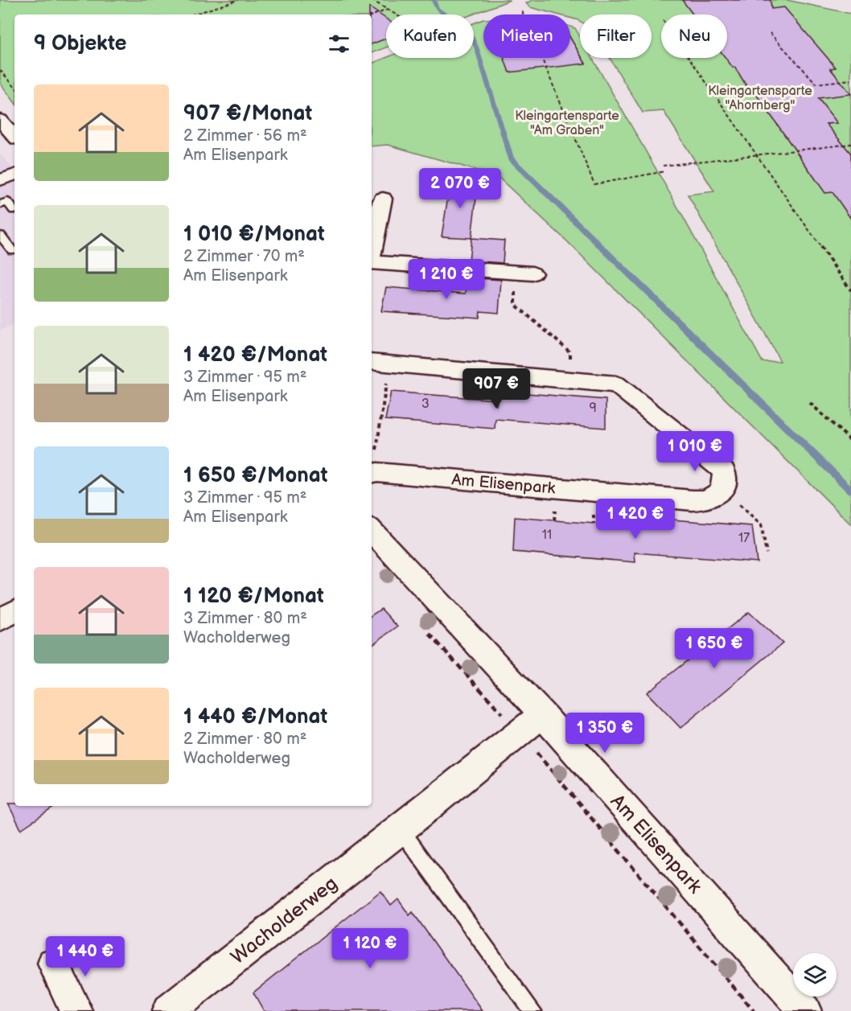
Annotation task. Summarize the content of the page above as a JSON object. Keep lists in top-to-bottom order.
{
  "streets": {
    "street": ["Am Elisenpark", "Wacholderweg"]
  },
  "crossings": [
    ["Am Elisenpark", "Wacholderweg"]
  ],
  "parks": ["Kleingartensparte \"Ahornberg\"", "Kleingartensparte \"Am Graben\""],
  "house_numbers": [
    "3",
    "9",
    "11",
    "17"
  ],
  "page": {
    "chip": [
      "Kaufen",
      "Mieten",
      "Filter",
      "Neu"
    ],
    "heading": "9 Objekte",
    "list": [
      {
        "name": "907 €/Monat",
        "note": "2 Zimmer · 56 m² · Am Elisenpark"
      },
      {
        "name": "1 010 €/Monat",
        "note": "2 Zimmer · 70 m² · Am Elisenpark"
      },
      {
        "name": "1 420 €/Monat",
        "note": "3 Zimmer · 95 m² · Am Elisenpark"
      },
      {
        "name": "1 650 €/Monat",
        "note": "3 Zimmer · 95 m² · Am Elisenpark"
      },
      {
        "name": "1 120 €/Monat",
        "note": "3 Zimmer · 80 m² · Wacholderweg"
      },
      {
        "name": "1 440 €/Monat",
        "note": "2 Zimmer · 80 m² · Wacholderweg"
      }
    ],
    "price": [
      "2 070 €",
      "1 210 €",
      "907 €",
      "1 010 €",
      "1 420 €",
      "1 650 €",
      "1 350 €",
      "1 120 €",
      "1 440 €"
    ]
  }
}
